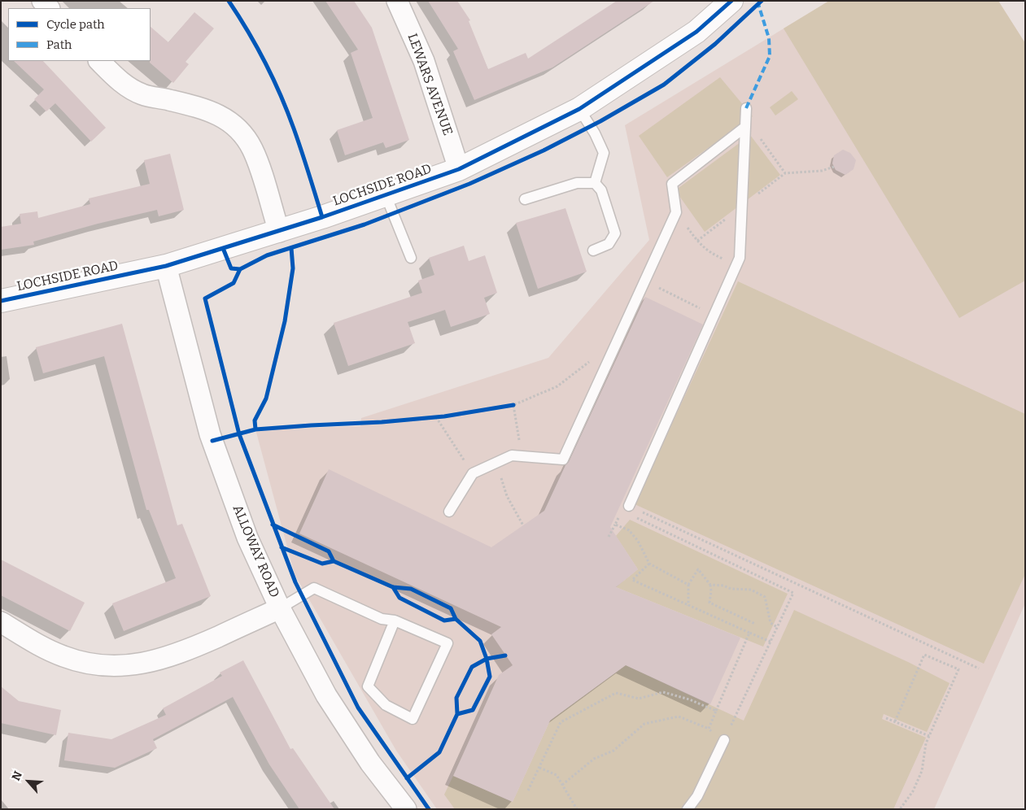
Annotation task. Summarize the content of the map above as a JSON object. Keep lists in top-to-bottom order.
{
  "streets": {
    "street": ["LEWARS AVENUE", "LOCHSIDE ROAD", "ALLOWAY ROAD"]
  },
  "crossings": [
    ["LEWARS AVENUE", "LOCHSIDE ROAD"],
    ["LOCHSIDE ROAD", "ALLOWAY ROAD"]
  ],
  "legend": ["Cycle path", "Path"],
  "north": "top left"
}
